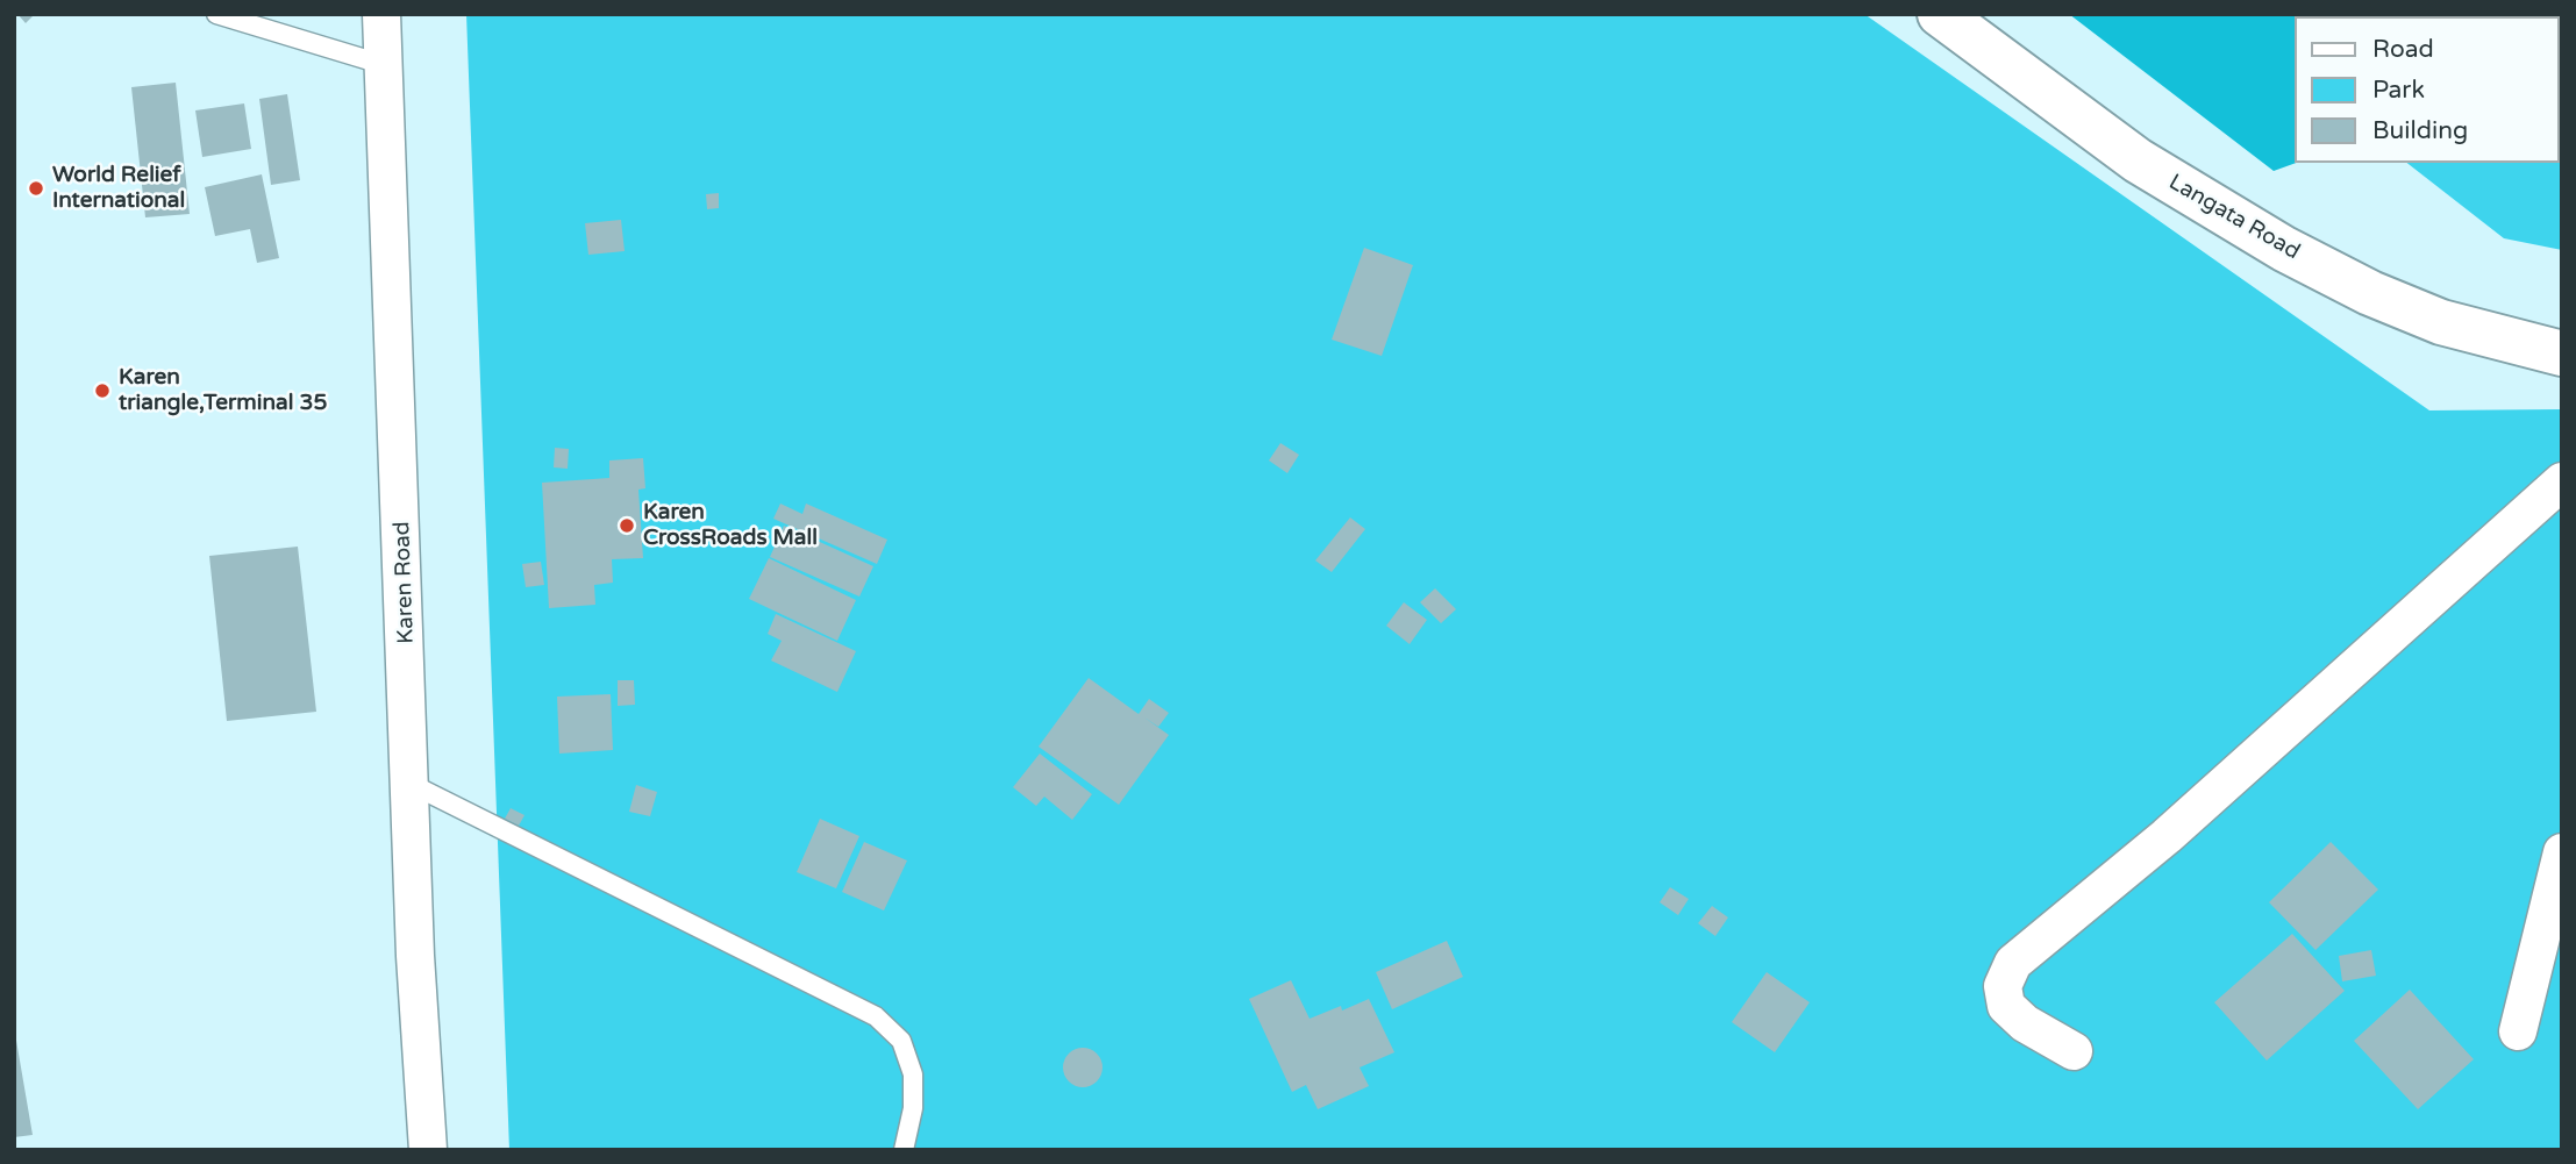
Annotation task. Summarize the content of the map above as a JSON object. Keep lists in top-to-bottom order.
{
  "streets": {
    "main road": ["Langata Road"],
    "street": ["Karen Road"]
  },
  "places": ["World Relief International", "Karen triangle,Terminal 35", "Karen CrossRoads Mall"],
  "legend": ["Road", "Park", "Building"]
}
